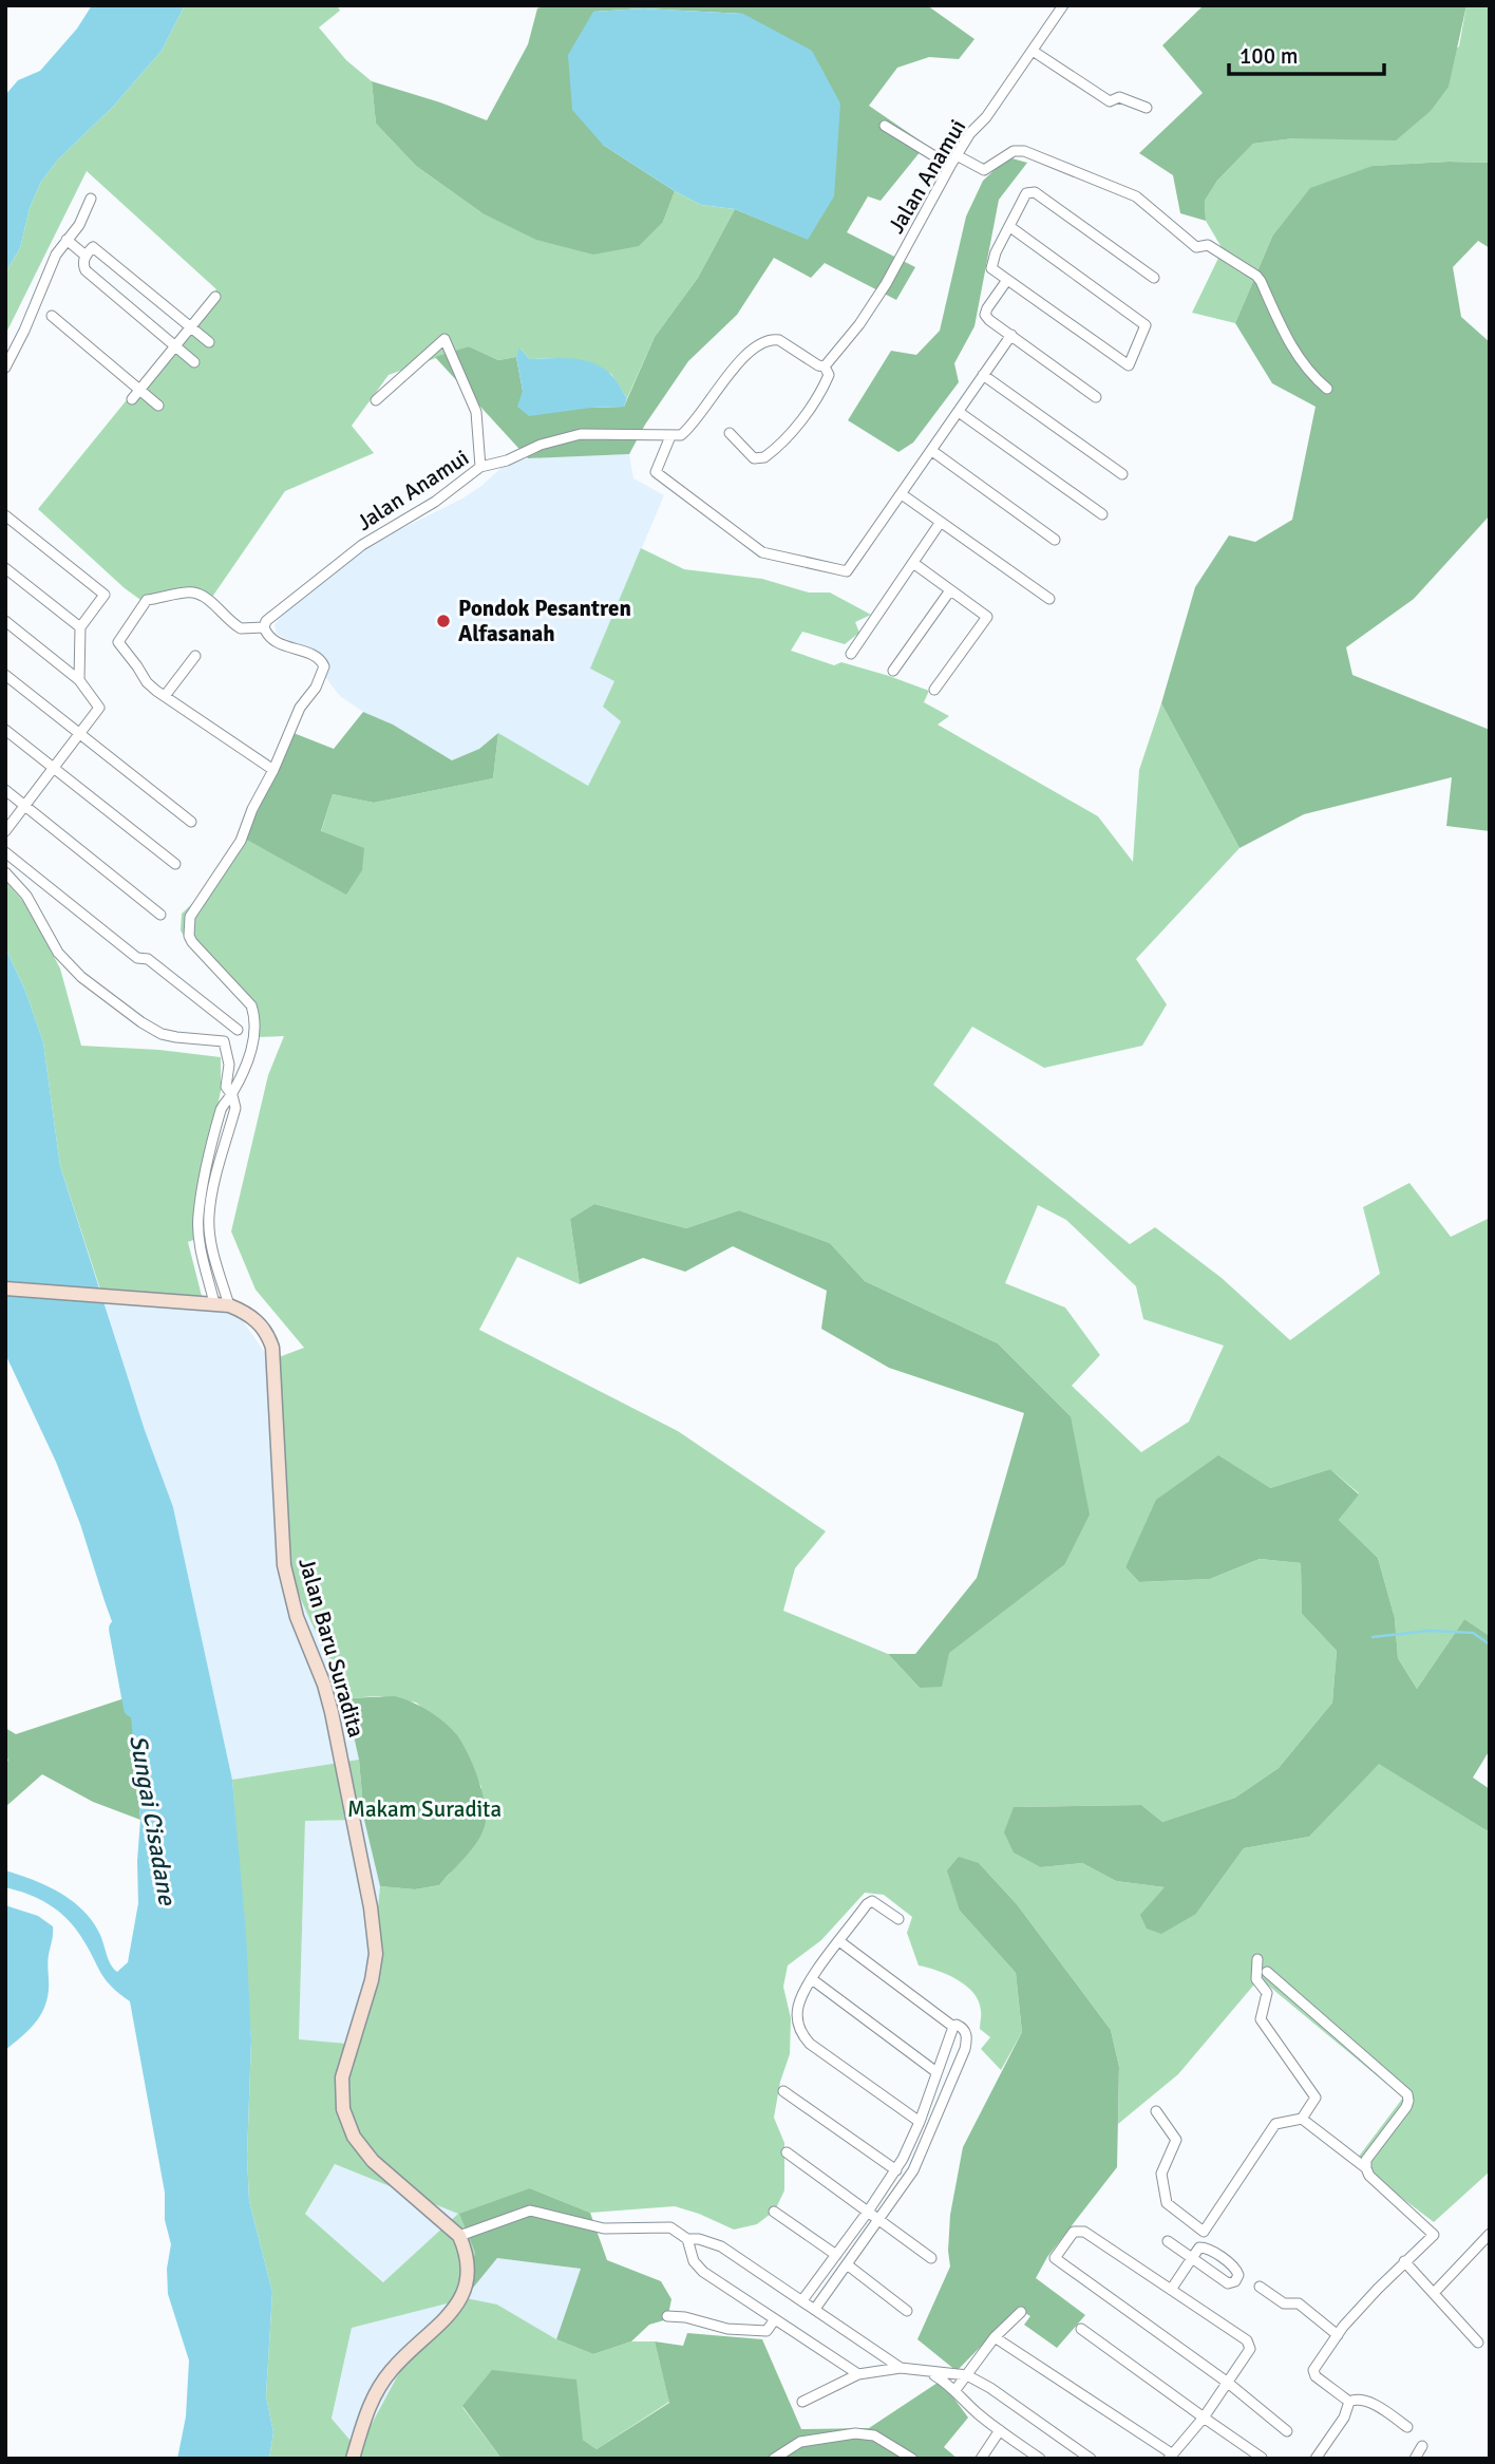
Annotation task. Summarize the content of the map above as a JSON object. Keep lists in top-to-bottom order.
{
  "streets": {
    "main road": ["Jalan Baru Suradita"],
    "street": ["Jalan Anamui"]
  },
  "water": ["Sungai Cisadane"],
  "parks": ["Makam Suradita"],
  "places": ["Pondok Pesantren Alfasanah"],
  "scale_bar": "100 m"
}
